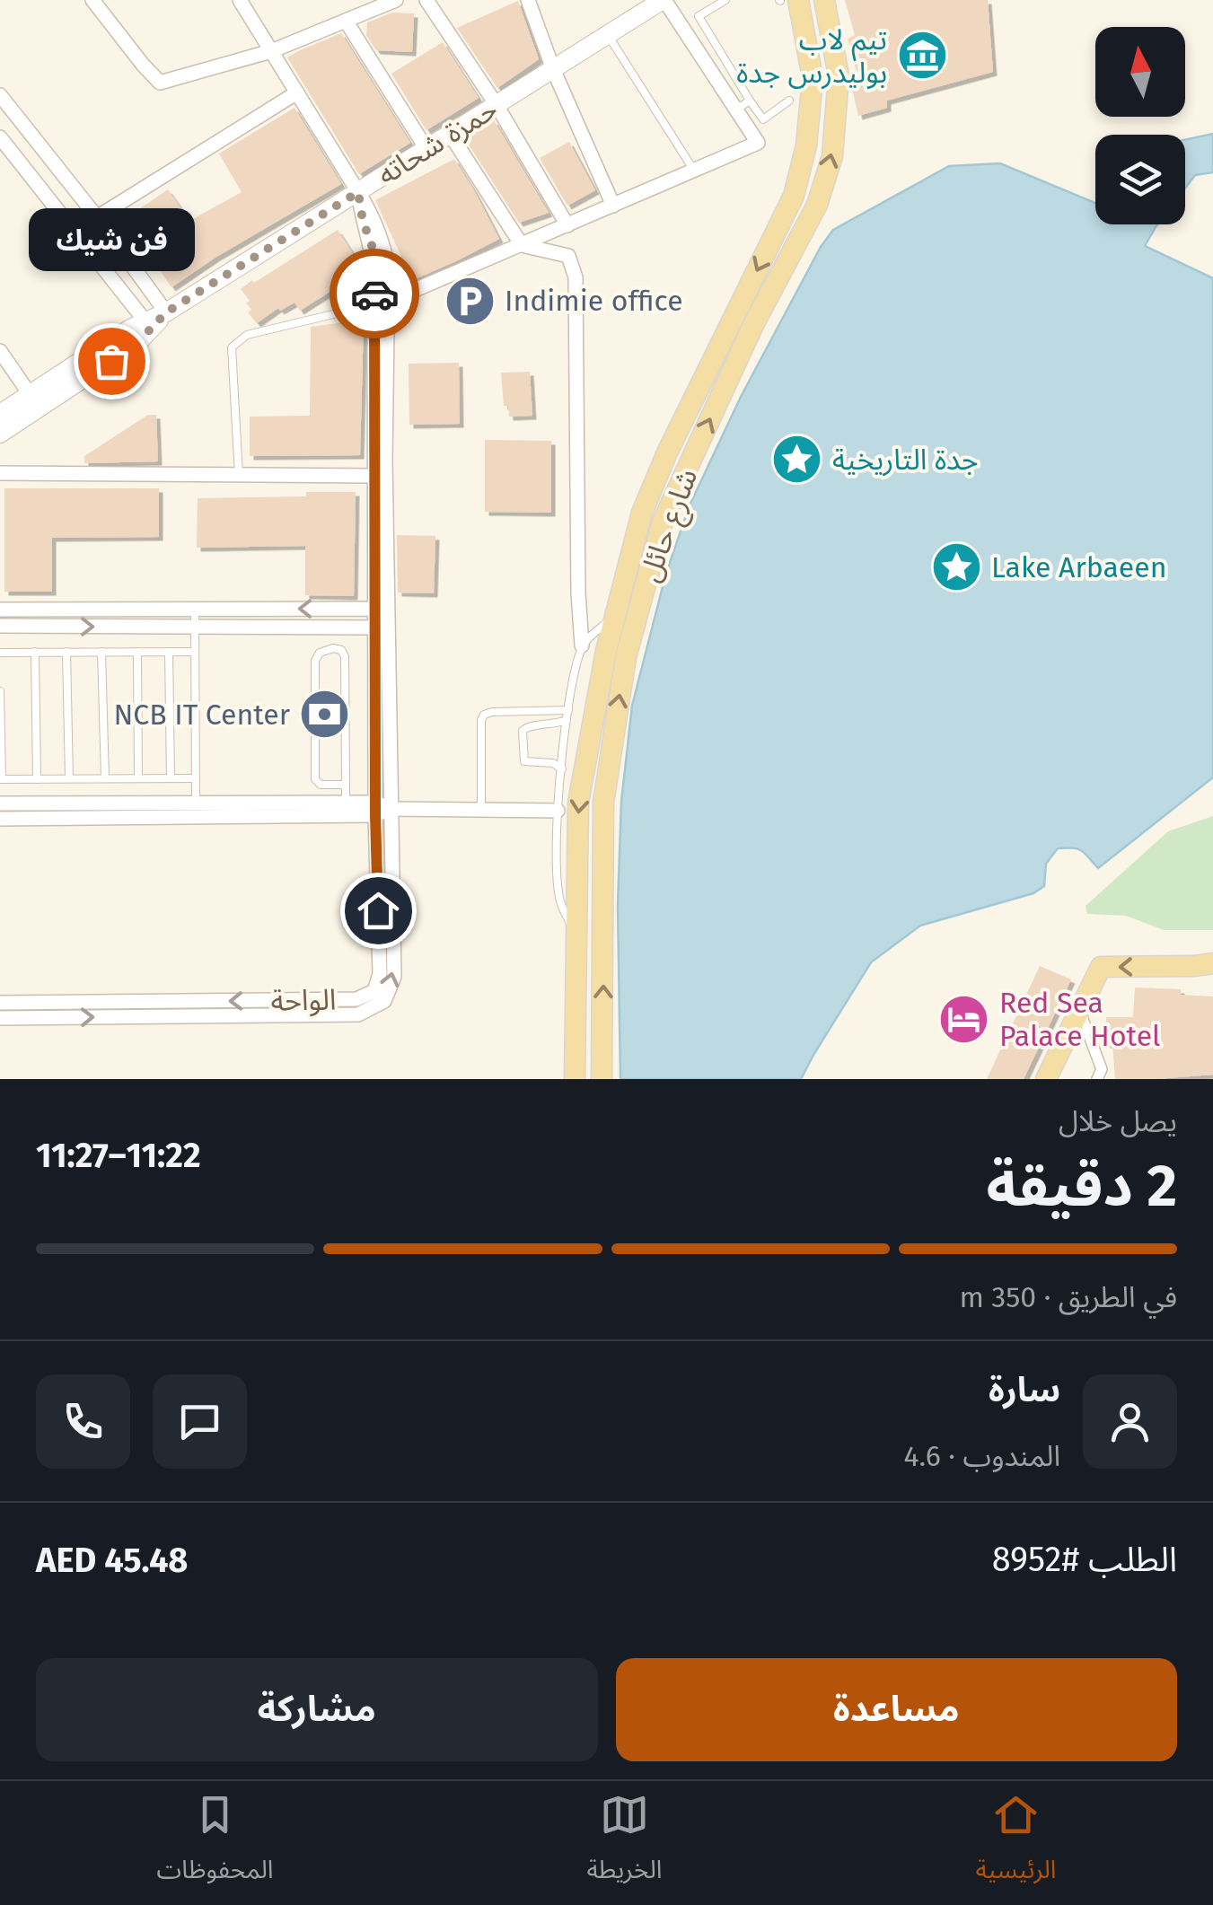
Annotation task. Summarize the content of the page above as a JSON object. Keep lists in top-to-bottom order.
{
  "streets": {
    "main road": ["حمزة شحاته", "شارع حائل"],
    "street": ["الواحة"]
  },
  "crossings": [
    ["حمزة شحاته", "الواحة"]
  ],
  "places": {
    "museum": ["تيم لاب بوليدرس جدة"],
    "parking": ["Indimie office"],
    "other": ["فن شيك"],
    "place": ["جدة التاريخية", "Lake Arbaeen"],
    "bank": ["NCB IT Center"],
    "hotel": ["Red Sea Palace Hotel"]
  },
  "north": "top",
  "page": {
    "bubble": "فن شيك",
    "heading": ["2 دقيقة", "يصل خلال", "11:22–11:27"],
    "panel": [
      "سارة",
      "المندوب · 4.6",
      "الطلب #8952",
      "AED 45.48"
    ],
    "bar": "في الطريق · 350 m",
    "buttons": ["مساعدة", "مشاركة"],
    "tabs": ["الرئيسية", "الخريطة", "المحفوظات"]
  }
}
